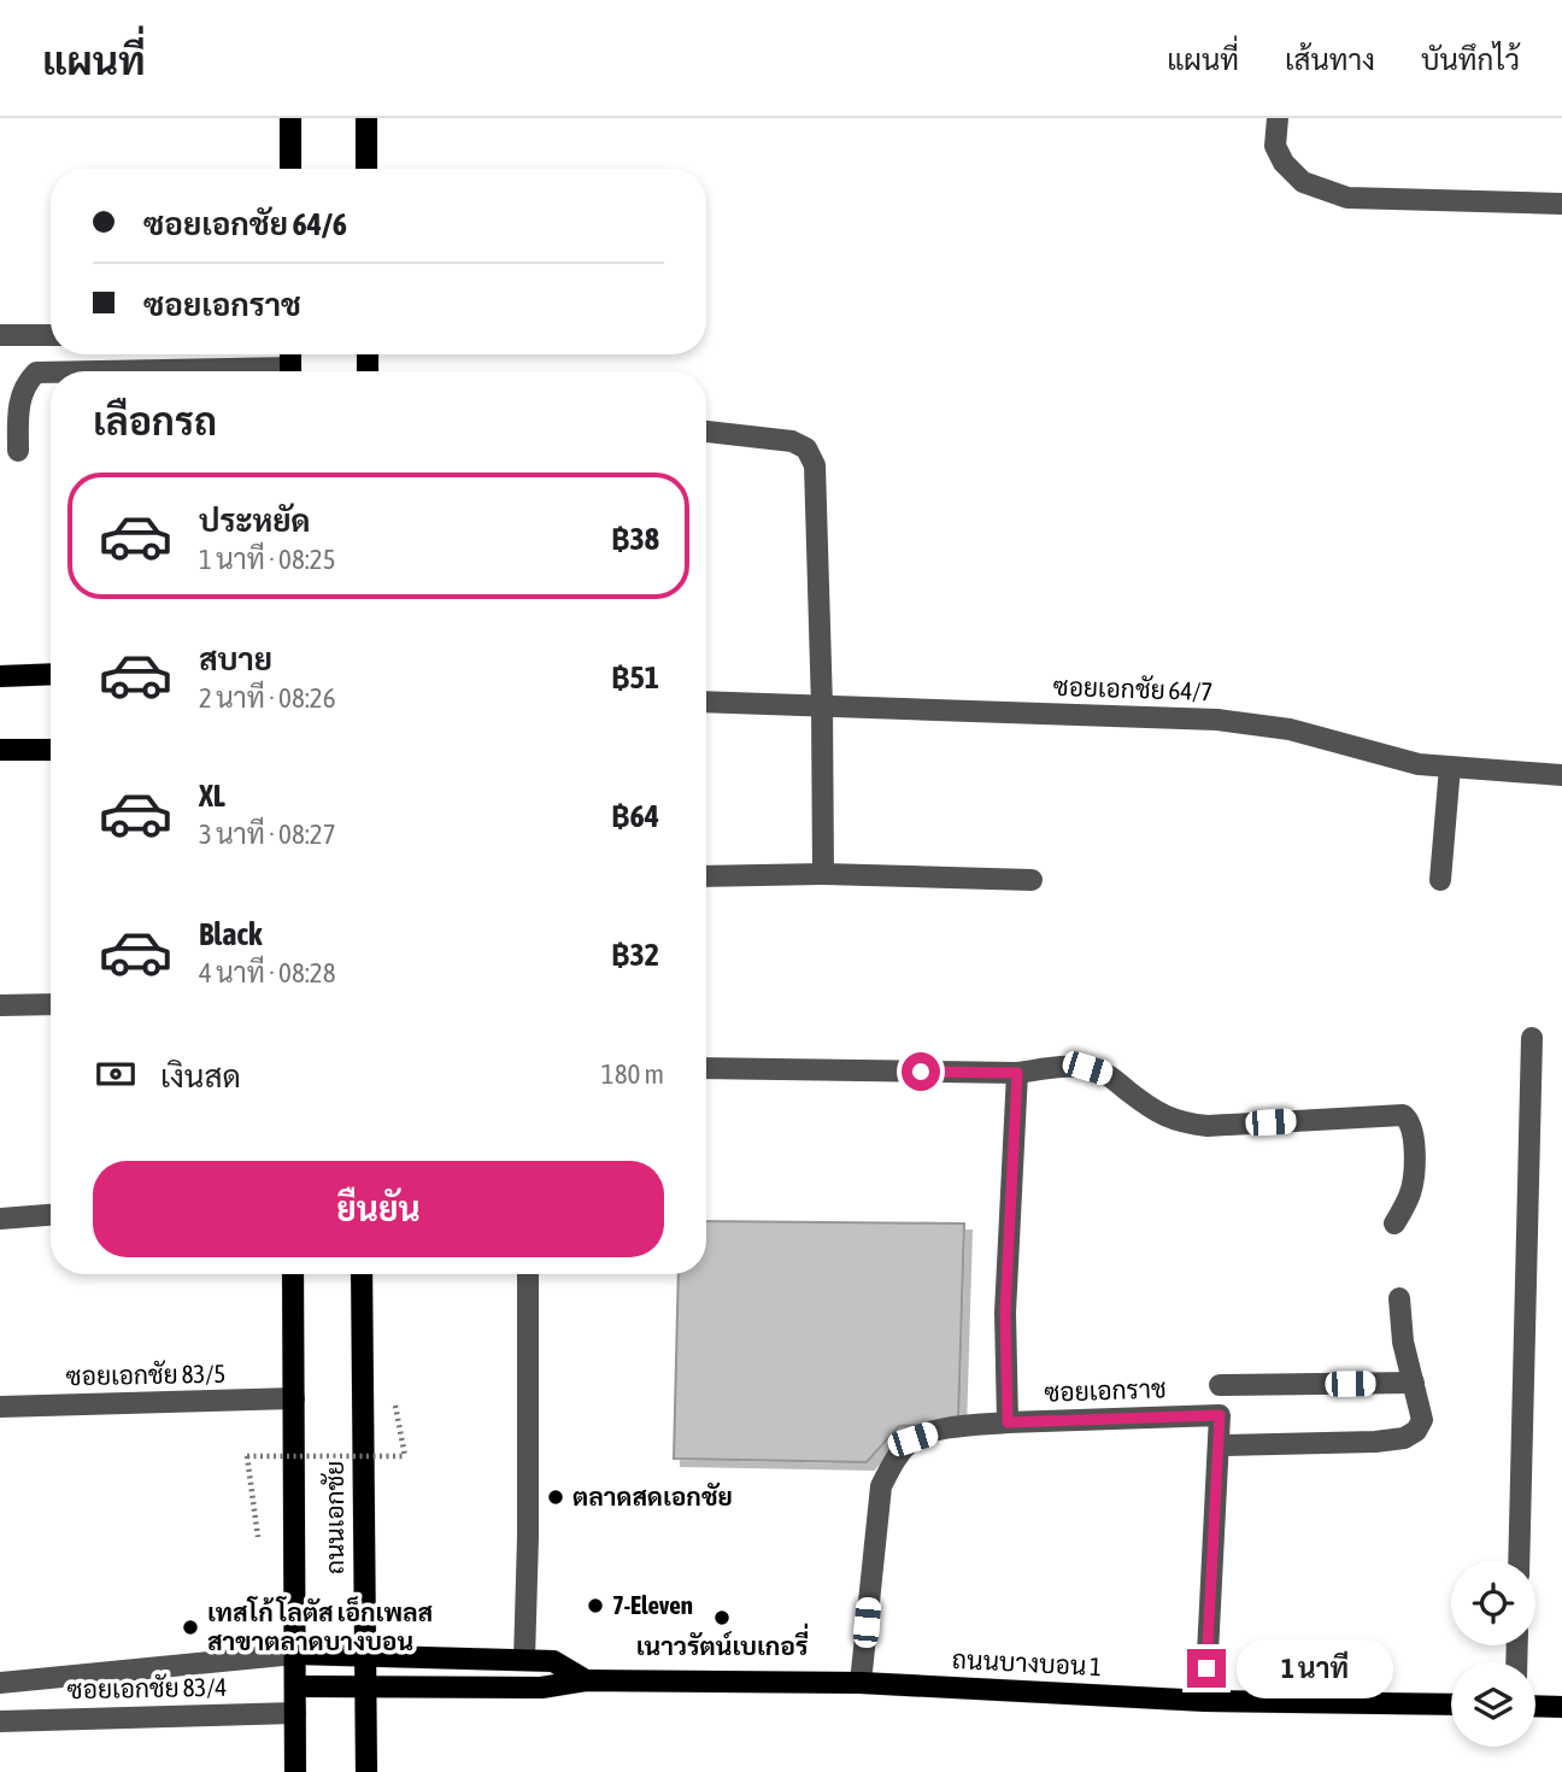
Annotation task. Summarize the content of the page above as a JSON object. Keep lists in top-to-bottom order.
{
  "streets": {
    "main road": ["ถนนเอกชัย", "ถนนบางบอน 1"],
    "street": [
      "ซอยเอกชัย 64/7",
      "ซอยเอกชัย 83/5",
      "ซอยเอกราช",
      "ซอยเอกชัย 83/4"
    ]
  },
  "crossings": [
    ["ซอยเอกชัย 83/5", "ถนนเอกชัย"],
    ["ซอยเอกราช", "ถนนบางบอน 1"],
    ["ถนนเอกชัย", "ถนนบางบอน 1"],
    ["ถนนเอกชัย", "ซอยเอกชัย 83/4"]
  ],
  "places": [
    "ตลาดสดเอกชัย",
    "7-Eleven",
    "เนาวรัตน์เบเกอรี่",
    "เทสโก้ โลตัส เอ็กเพลส สาขาตลาดบางบอน"
  ],
  "page": {
    "header": "แผนที่",
    "nav": ["แผนที่", "เส้นทาง", "บันทึกไว้"],
    "banner": ["ซอยเอกชัย 64/6", "ซอยเอกราช"],
    "heading": "เลือกรถ",
    "list": [
      {
        "name": "ประหยัด",
        "note": "1 นาที · 08:25",
        "value": "฿38"
      },
      {
        "name": "สบาย",
        "note": "2 นาที · 08:26",
        "value": "฿51"
      },
      {
        "name": "XL",
        "note": "3 นาที · 08:27",
        "value": "฿64"
      },
      {
        "name": "Black",
        "note": "4 นาที · 08:28",
        "value": "฿32"
      }
    ],
    "pay": ["เงินสด", "180 m"],
    "buttons": "ยืนยัน",
    "bubble": "1 นาที"
  }
}
